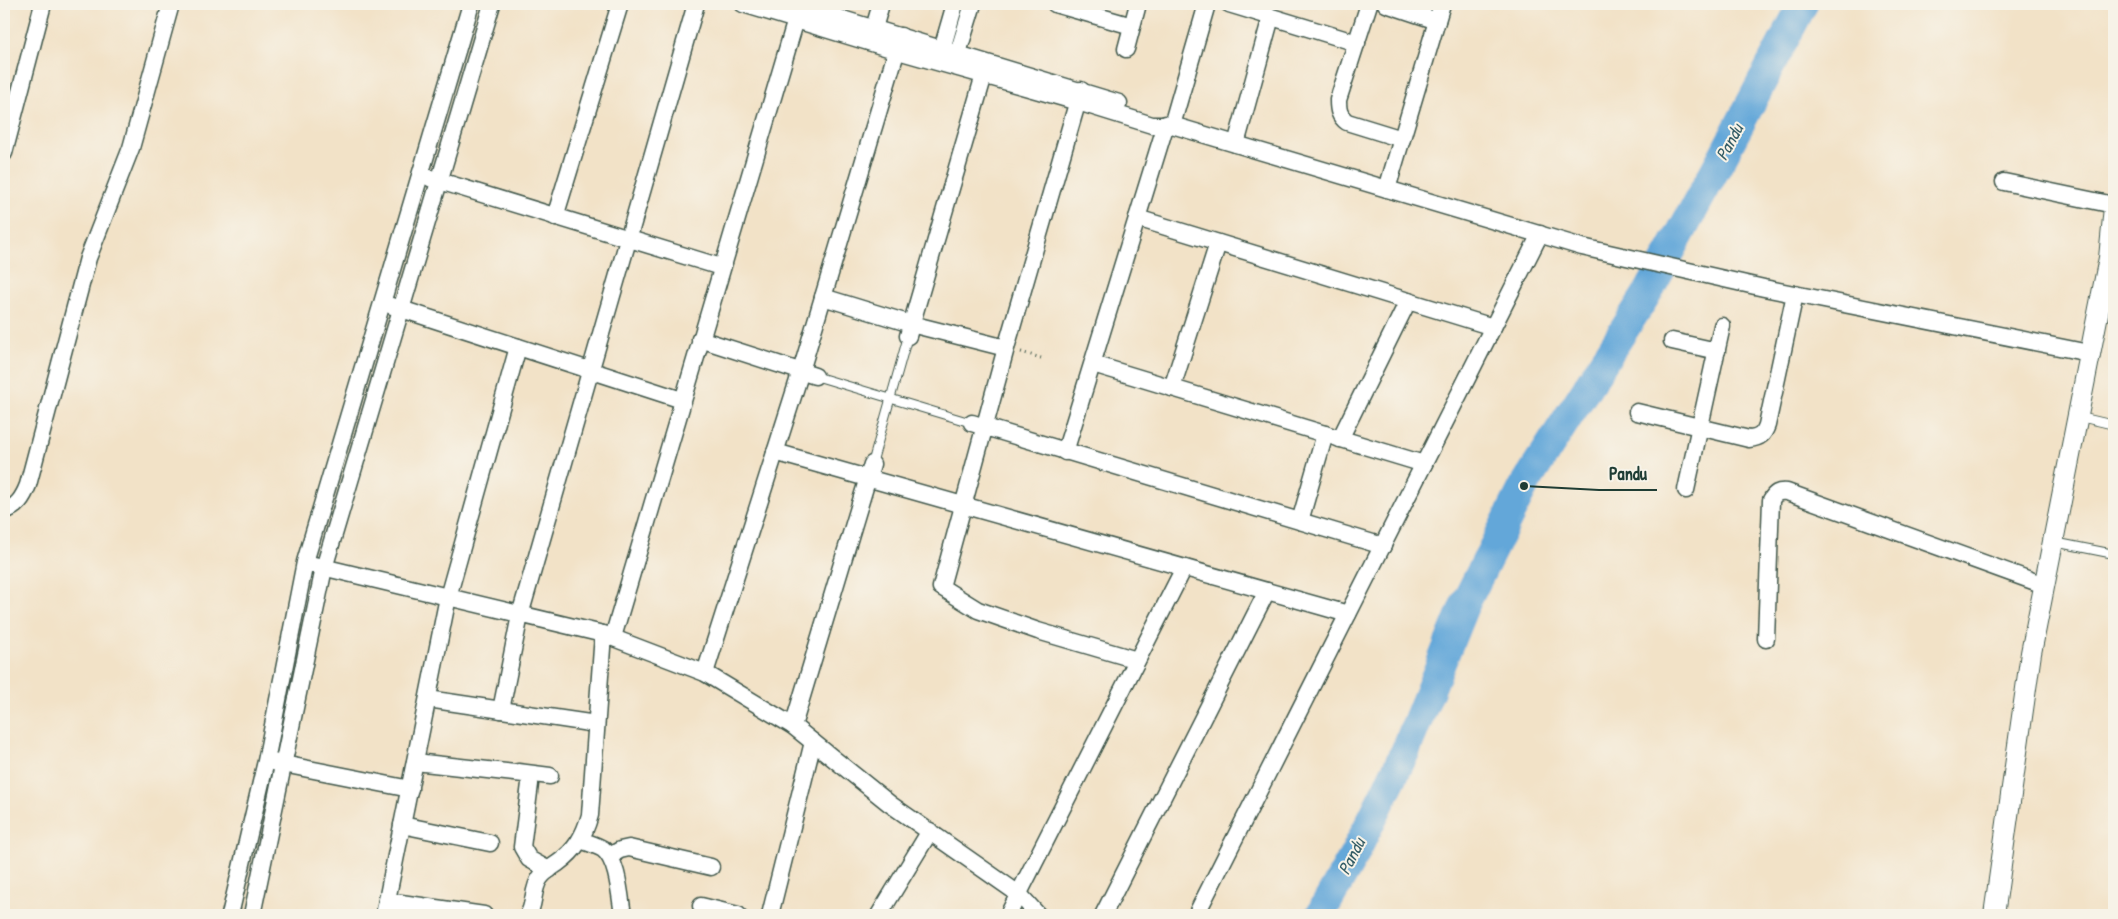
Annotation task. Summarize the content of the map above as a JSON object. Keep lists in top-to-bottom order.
{
  "water": ["Pandu"],
  "places": ["Pandu"]
}
